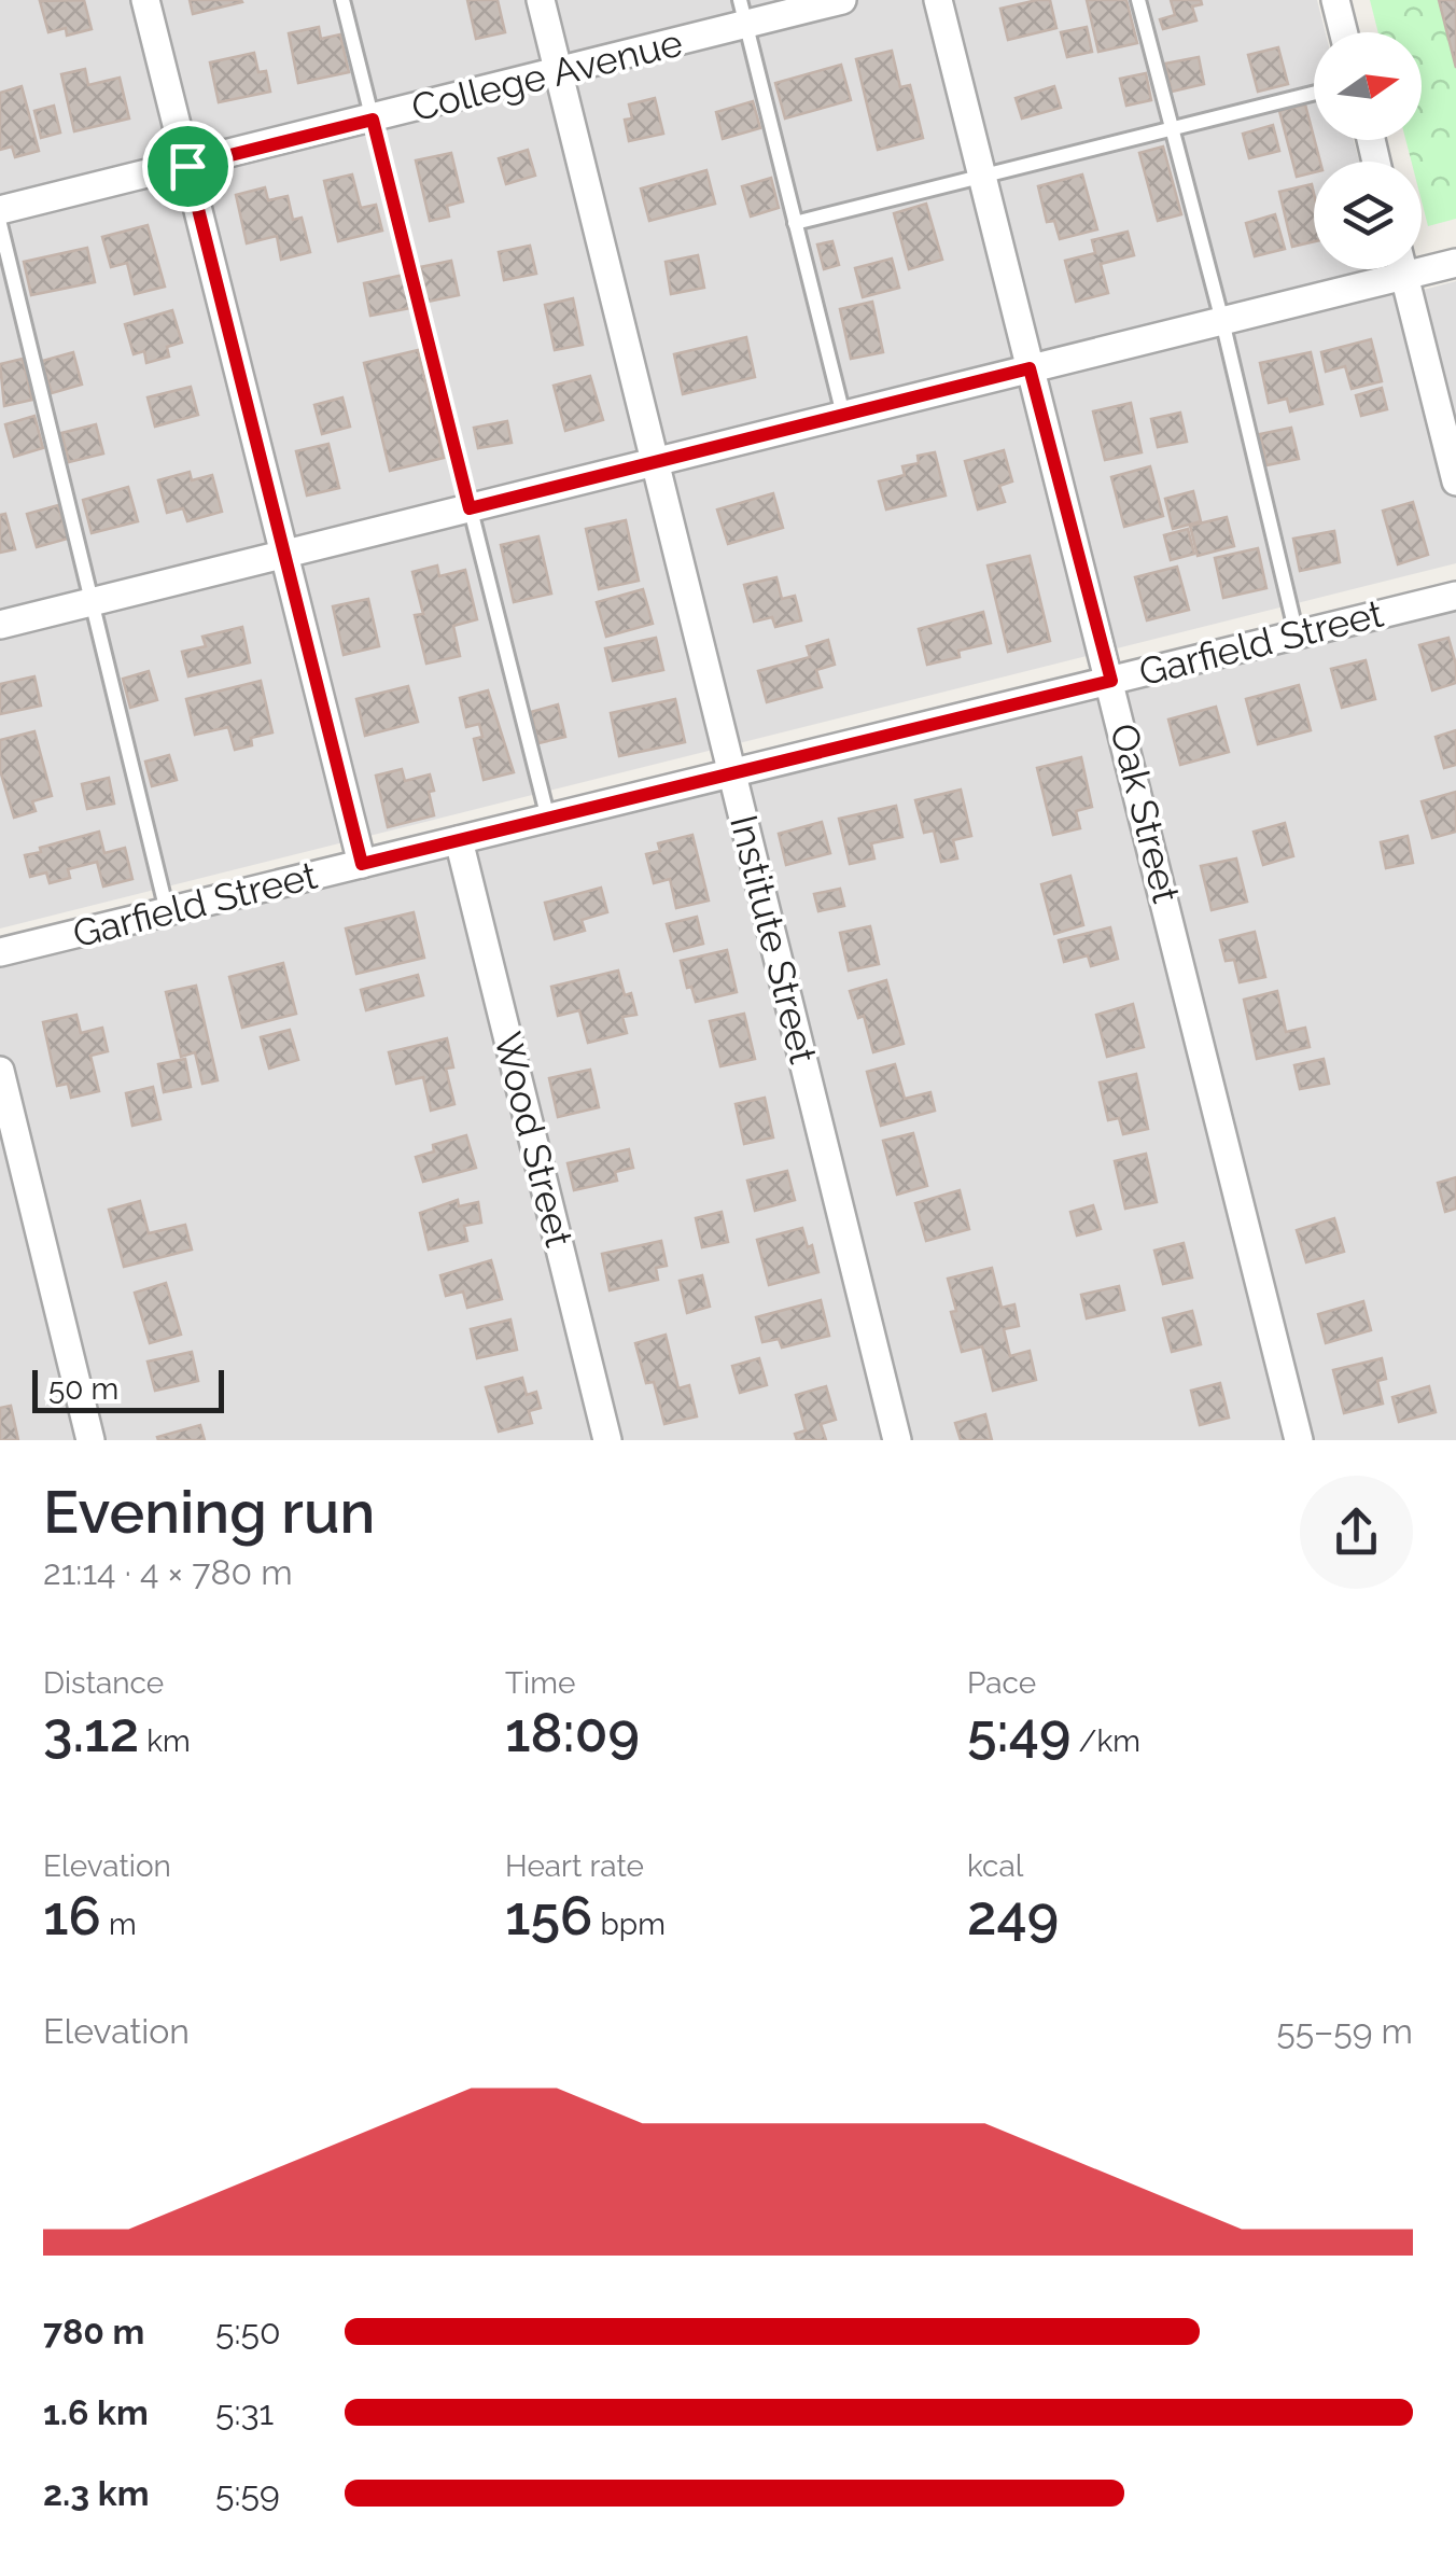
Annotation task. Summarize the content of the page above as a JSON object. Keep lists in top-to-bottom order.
{
  "streets": {
    "street": [
      "College Avenue",
      "Garfield Street",
      "Oak Street",
      "Institute Street",
      "Wood Street"
    ]
  },
  "crossings": [
    ["College Avenue", "Institute Street"],
    ["Garfield Street", "Oak Street"],
    ["Garfield Street", "Institute Street"],
    ["Garfield Street", "Wood Street"]
  ],
  "scale_bar": "50 m",
  "north": "right",
  "page": {
    "scale": "50 m",
    "heading": ["Evening run", "21:14 · 4 × 780 m"],
    "stats": [
      ["Distance", "3.12 km"],
      ["Time", "18:09"],
      ["Pace", "5:49 /km"],
      ["Elevation", "16 m"],
      ["Heart rate", "156 bpm"],
      ["kcal", "249"]
    ],
    "chart": ["Elevation", "55–59 m"],
    "list": [
      {
        "name": "780 m",
        "note": "5:50"
      },
      {
        "name": "1.6 km",
        "note": "5:31"
      },
      {
        "name": "2.3 km",
        "note": "5:59"
      }
    ]
  }
}
